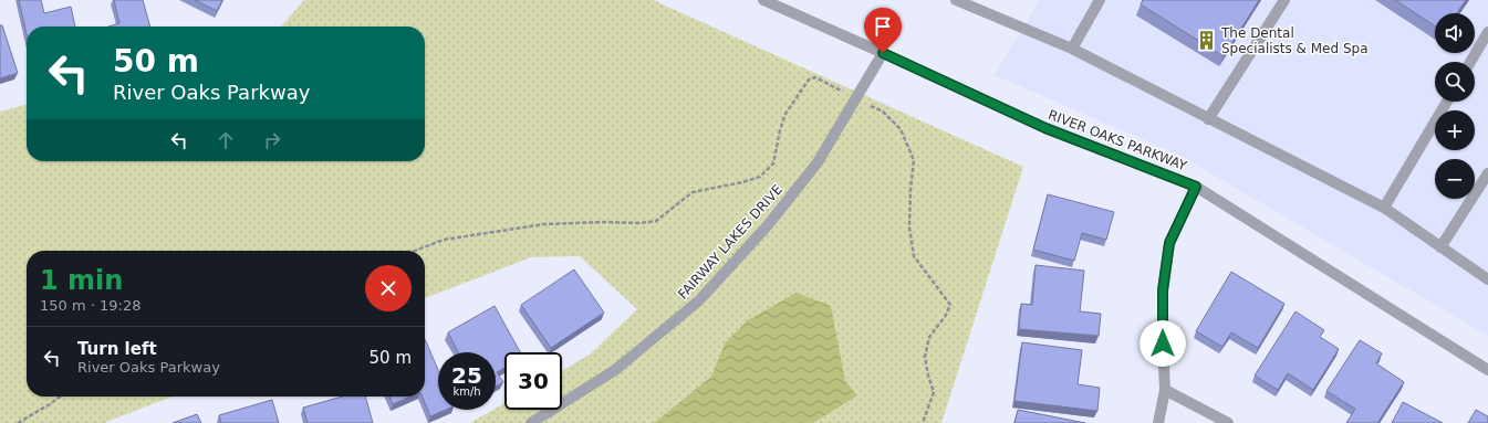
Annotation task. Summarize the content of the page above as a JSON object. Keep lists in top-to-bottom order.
{
  "streets": {
    "street": ["RIVER OAKS PARKWAY", "FAIRWAY LAKES DRIVE"]
  },
  "crossings": [
    ["RIVER OAKS PARKWAY", "FAIRWAY LAKES DRIVE"]
  ],
  "places": {
    "building": ["The Dental Specialists & Med Spa"]
  },
  "page": {
    "map_buttons": ["+", "−"],
    "turn": ["50 m", "River Oaks Parkway"],
    "heading": ["1 min", "150 m · 19:28"],
    "list": [
      {
        "name": "Turn left",
        "note": "River Oaks Parkway",
        "value": "50 m"
      }
    ],
    "speed": "25 km/h",
    "limit": "30"
  }
}
